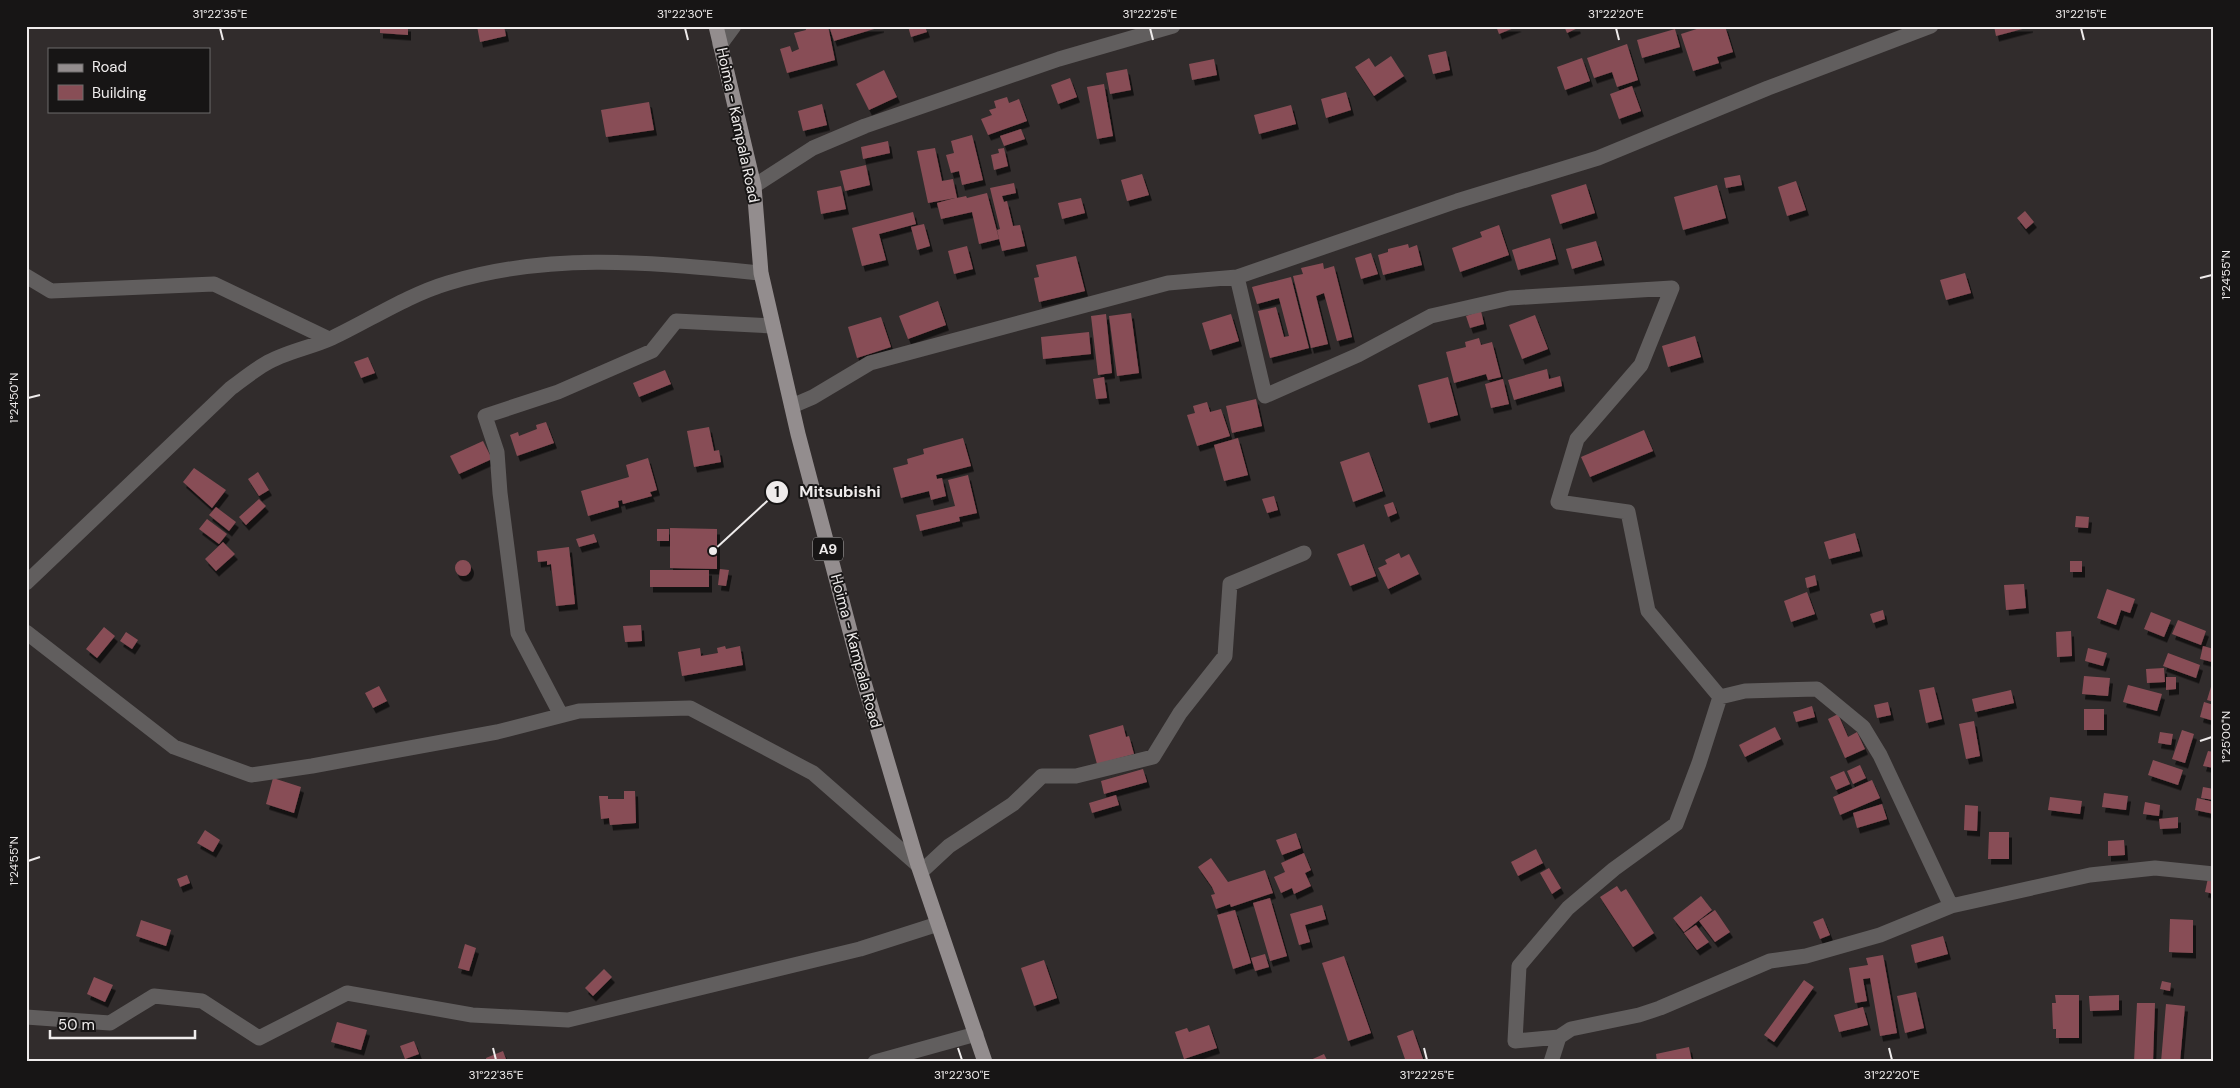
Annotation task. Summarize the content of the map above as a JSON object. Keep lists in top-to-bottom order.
{
  "streets": {
    "main road": ["Hoima - Kampala Road", "A9"]
  },
  "places": ["Mitsubishi"],
  "legend": ["Road", "Building"],
  "scale_bar": "50 m",
  "coordinates": [
    "31°22'35\"E",
    "31°22'30\"E",
    "31°22'25\"E",
    "31°22'20\"E",
    "31°22'15\"E",
    "1°24'55\"N",
    "1°24'50\"N",
    "1°25'00\"N"
  ]
}
